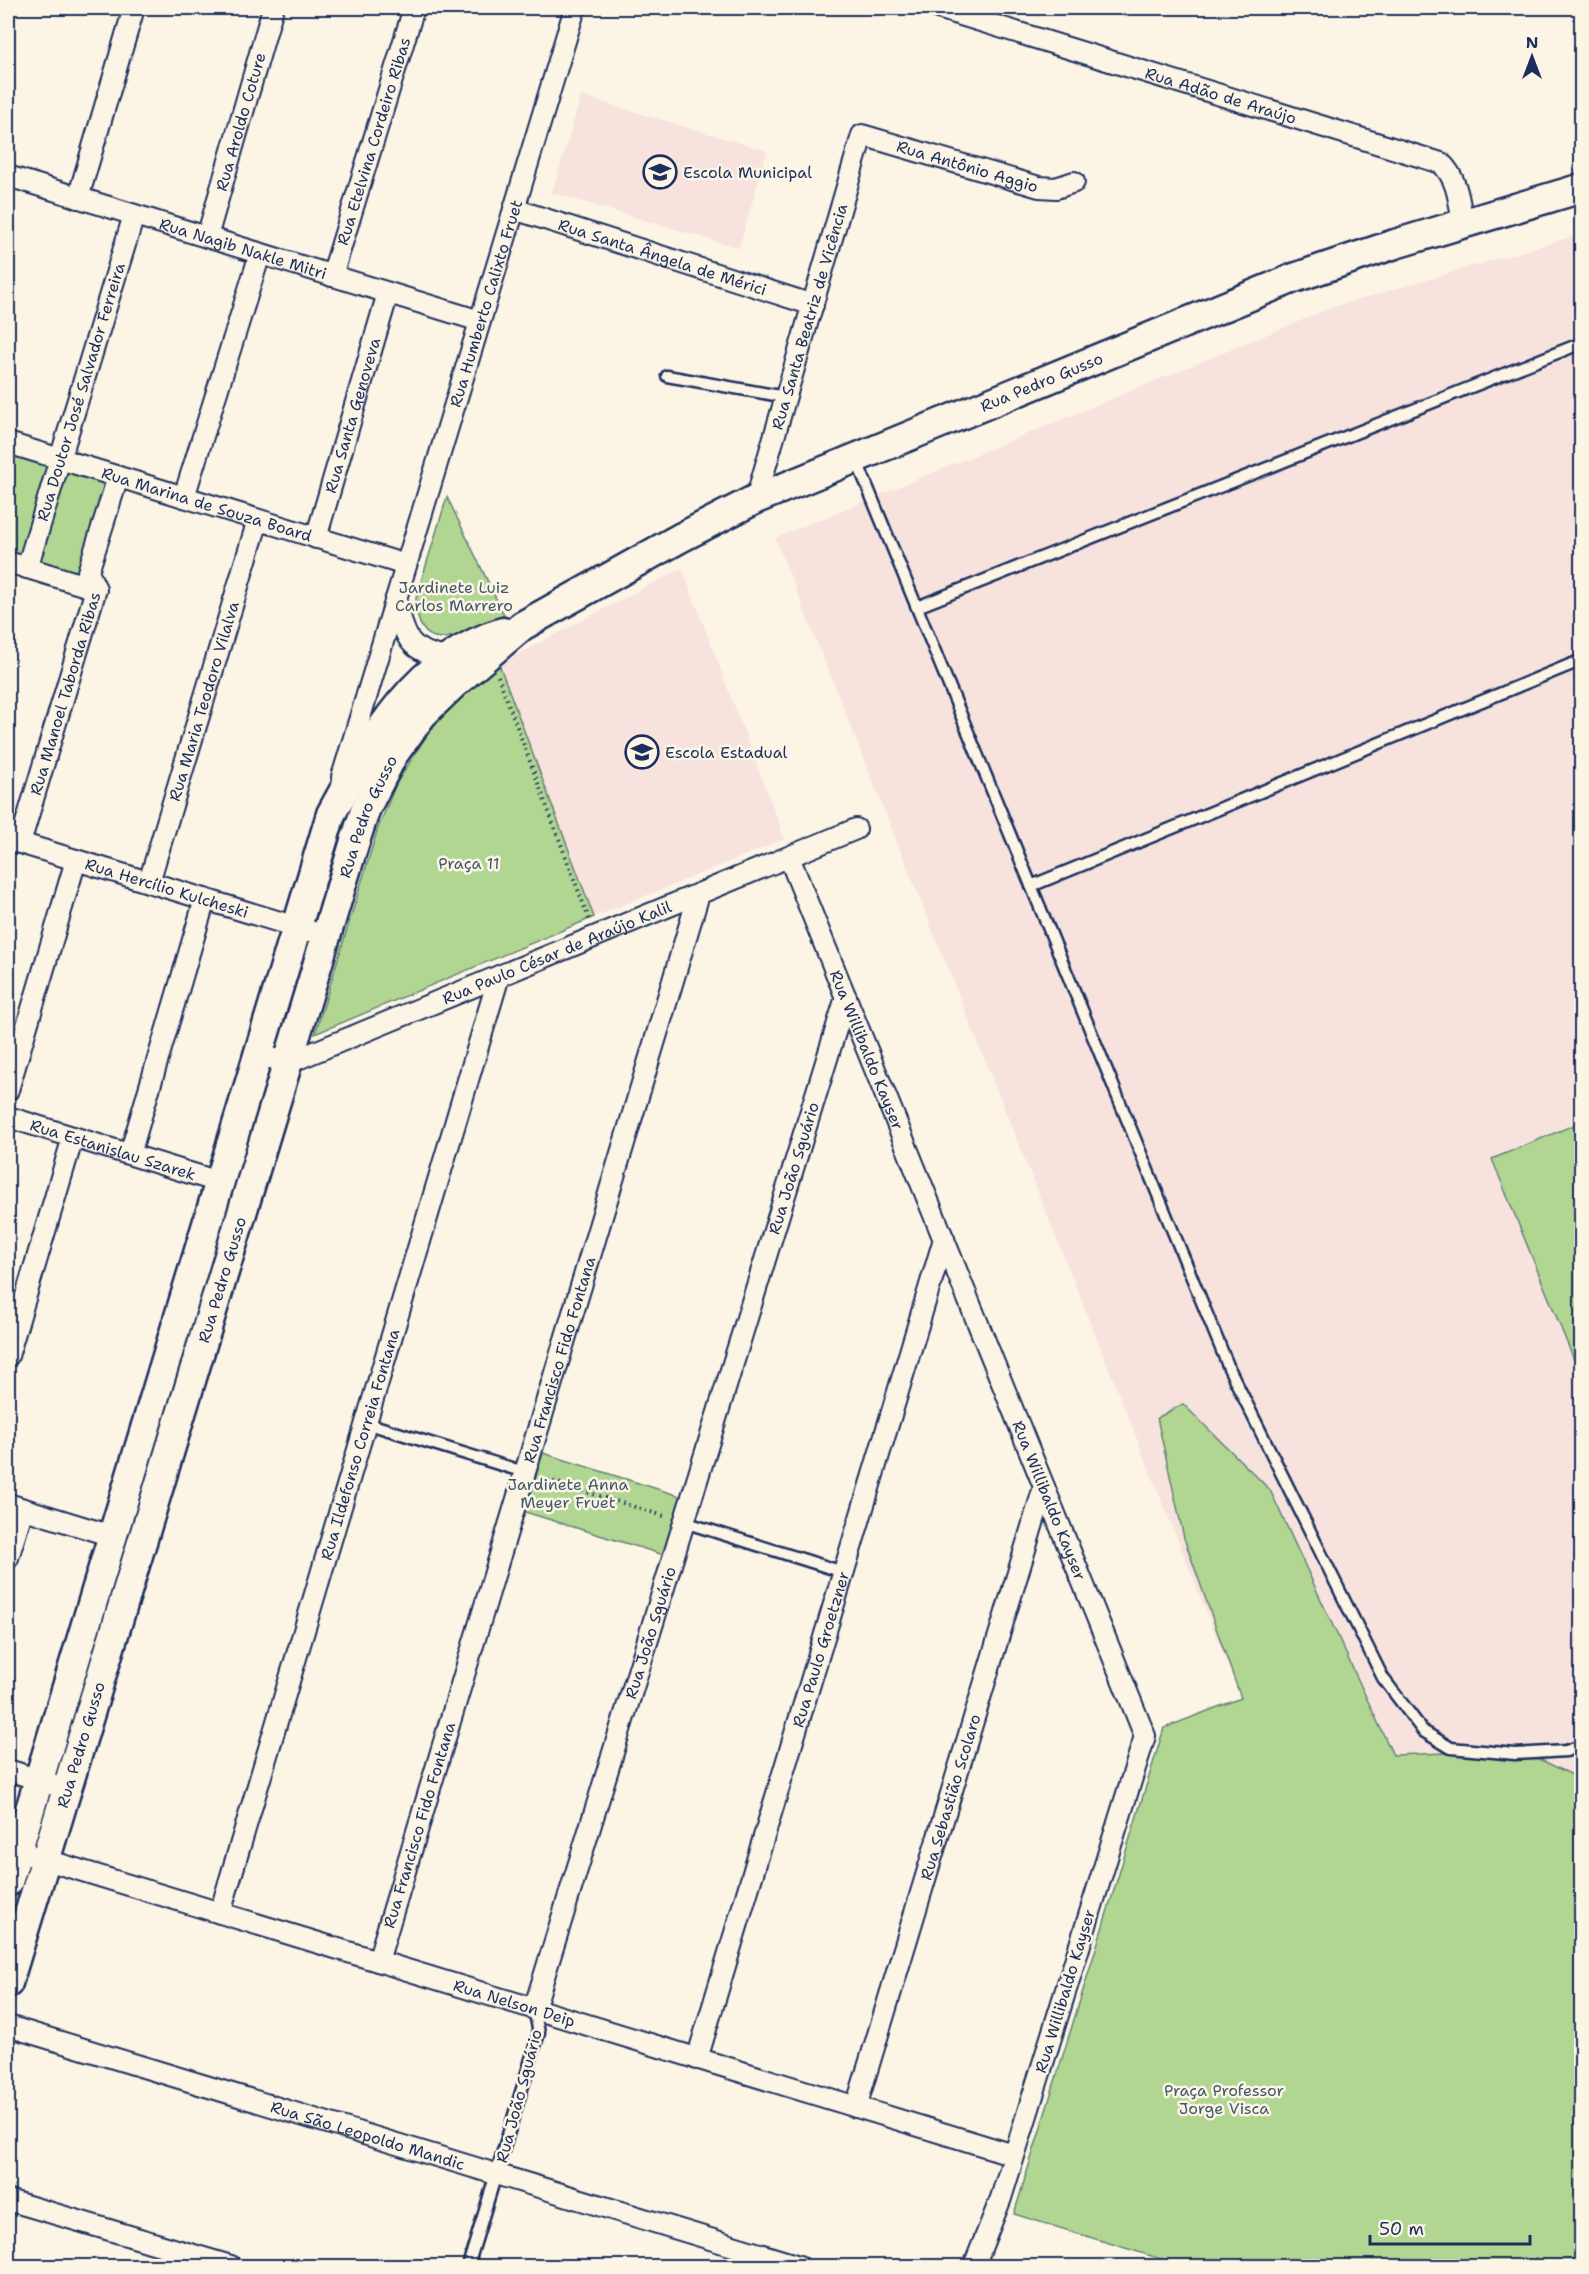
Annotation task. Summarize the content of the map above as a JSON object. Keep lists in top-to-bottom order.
{
  "streets": {
    "main road": ["Rua Pedro Gusso"],
    "street": [
      "Rua Adão de Araújo",
      "Rua Aroldo Coture",
      "Rua Etelvina Cordeiro Ribas",
      "Rua Antônio Aggio",
      "Rua Nagib Nakle Mitri",
      "Rua Santa Ângela de Mérici",
      "Rua Humberto Calixto Fruet",
      "Rua Santa Beatriz de Vicência",
      "Rua Doutor José Salvador Ferreira",
      "Rua Santa Genoveva",
      "Rua Marina de Souza Board",
      "Rua Manoel Taborda Ribas",
      "Rua Maria Teodoro Vilalva",
      "Rua Hercílio Kulcheski",
      "Rua Paulo César de Araújo Kalil",
      "Rua Willibaldo Kayser",
      "Rua Estanislau Szarek",
      "Rua João Sguário",
      "Rua Francisco Fido Fontana",
      "Rua Ildefonso Correia Fontana",
      "Rua Paulo Groetzner",
      "Rua Sebastião Scolaro",
      "Rua Nelson Deip",
      "Rua São Leopoldo Mandic"
    ]
  },
  "crossings": [
    ["Rua Adão de Araújo", "Rua Pedro Gusso"],
    ["Rua Aroldo Coture", "Rua Nagib Nakle Mitri"],
    ["Rua Etelvina Cordeiro Ribas", "Rua Nagib Nakle Mitri"],
    ["Rua Antônio Aggio", "Rua Santa Beatriz de Vicência"],
    ["Rua Nagib Nakle Mitri", "Rua Humberto Calixto Fruet"],
    ["Rua Nagib Nakle Mitri", "Rua Doutor José Salvador Ferreira"],
    ["Rua Nagib Nakle Mitri", "Rua Santa Genoveva"],
    ["Rua Santa Ângela de Mérici", "Rua Humberto Calixto Fruet"],
    ["Rua Santa Ângela de Mérici", "Rua Santa Beatriz de Vicência"],
    ["Rua Humberto Calixto Fruet", "Rua Pedro Gusso"],
    ["Rua Humberto Calixto Fruet", "Rua Marina de Souza Board"],
    ["Rua Santa Beatriz de Vicência", "Rua Pedro Gusso"],
    ["Rua Pedro Gusso", "Rua Hercílio Kulcheski"],
    ["Rua Pedro Gusso", "Rua Paulo César de Araújo Kalil"],
    ["Rua Pedro Gusso", "Rua Estanislau Szarek"],
    ["Rua Pedro Gusso", "Rua Nelson Deip"],
    ["Rua Doutor José Salvador Ferreira", "Rua Marina de Souza Board"],
    ["Rua Santa Genoveva", "Rua Marina de Souza Board"],
    ["Rua Marina de Souza Board", "Rua Manoel Taborda Ribas"],
    ["Rua Marina de Souza Board", "Rua Maria Teodoro Vilalva"],
    ["Rua Manoel Taborda Ribas", "Rua Hercílio Kulcheski"],
    ["Rua Maria Teodoro Vilalva", "Rua Hercílio Kulcheski"],
    ["Rua Paulo César de Araújo Kalil", "Rua Willibaldo Kayser"],
    ["Rua Paulo César de Araújo Kalil", "Rua Francisco Fido Fontana"],
    ["Rua Paulo César de Araújo Kalil", "Rua Ildefonso Correia Fontana"],
    ["Rua Willibaldo Kayser", "Rua João Sguário"],
    ["Rua Willibaldo Kayser", "Rua Paulo Groetzner"],
    ["Rua Willibaldo Kayser", "Rua Sebastião Scolaro"],
    ["Rua Willibaldo Kayser", "Rua Nelson Deip"],
    ["Rua João Sguário", "Rua Nelson Deip"],
    ["Rua João Sguário", "Rua São Leopoldo Mandic"],
    ["Rua Francisco Fido Fontana", "Rua Nelson Deip"],
    ["Rua Ildefonso Correia Fontana", "Rua Nelson Deip"],
    ["Rua Paulo Groetzner", "Rua Nelson Deip"],
    ["Rua Sebastião Scolaro", "Rua Nelson Deip"]
  ],
  "parks": [
    "Jardinete Luiz Carlos Marrero",
    "Praça 11",
    "Jardinete Anna Meyer Fruet",
    "Praça Professor Jorge Visca"
  ],
  "places": {
    "school or university": ["Escola Municipal", "Escola Estadual"]
  },
  "scale_bar": "50 m",
  "north": "top"
}
